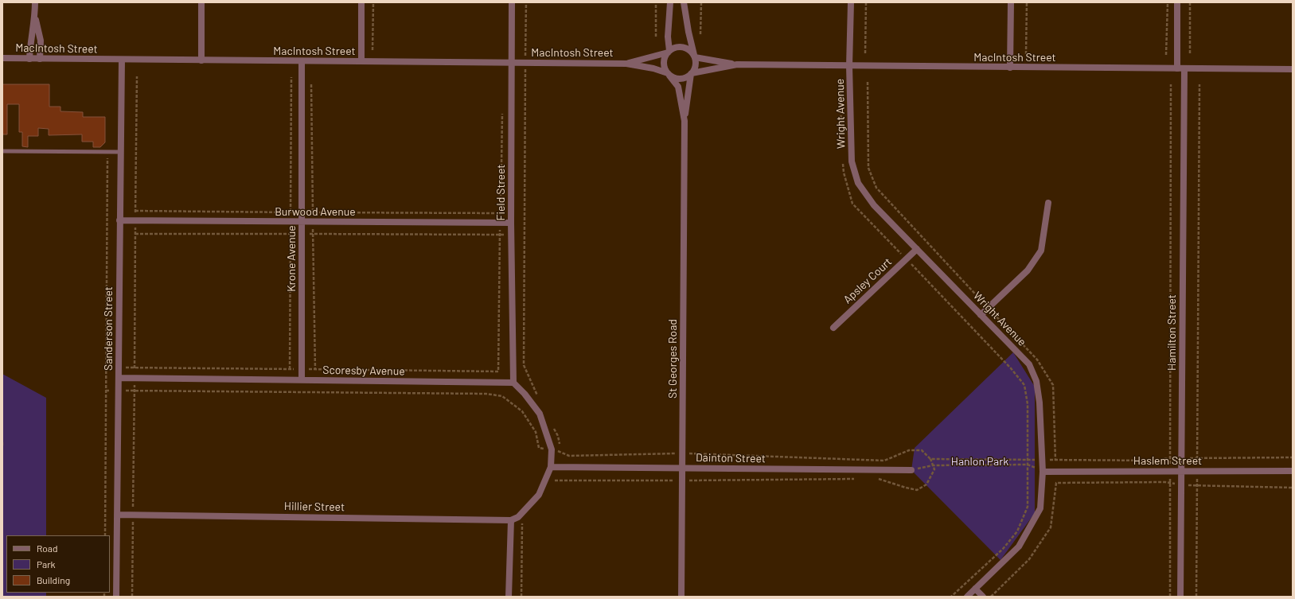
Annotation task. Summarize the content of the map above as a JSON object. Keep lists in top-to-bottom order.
{
  "streets": {
    "street": [
      "MacIntosh Street",
      "Wright Avenue",
      "Field Street",
      "Burwood Avenue",
      "Krone Avenue",
      "Apsley Court",
      "Sanderson Street",
      "Hamilton Street",
      "St Georges Road",
      "Scoresby Avenue",
      "Dainton Street",
      "Haslem Street",
      "Hillier Street"
    ]
  },
  "crossings": [
    ["MacIntosh Street", "Wright Avenue"],
    ["MacIntosh Street", "Field Street"],
    ["MacIntosh Street", "Krone Avenue"],
    ["MacIntosh Street", "Sanderson Street"],
    ["MacIntosh Street", "Hamilton Street"],
    ["MacIntosh Street", "St Georges Road"],
    ["Wright Avenue", "Apsley Court"],
    ["Wright Avenue", "Haslem Street"],
    ["Field Street", "Burwood Avenue"],
    ["Field Street", "Scoresby Avenue"],
    ["Burwood Avenue", "Krone Avenue"],
    ["Burwood Avenue", "Sanderson Street"],
    ["Krone Avenue", "Scoresby Avenue"],
    ["Sanderson Street", "Scoresby Avenue"],
    ["Sanderson Street", "Hillier Street"],
    ["Hamilton Street", "Haslem Street"],
    ["St Georges Road", "Dainton Street"]
  ],
  "parks": ["Hanlon Park"],
  "legend": ["Road", "Park", "Building"]
}
